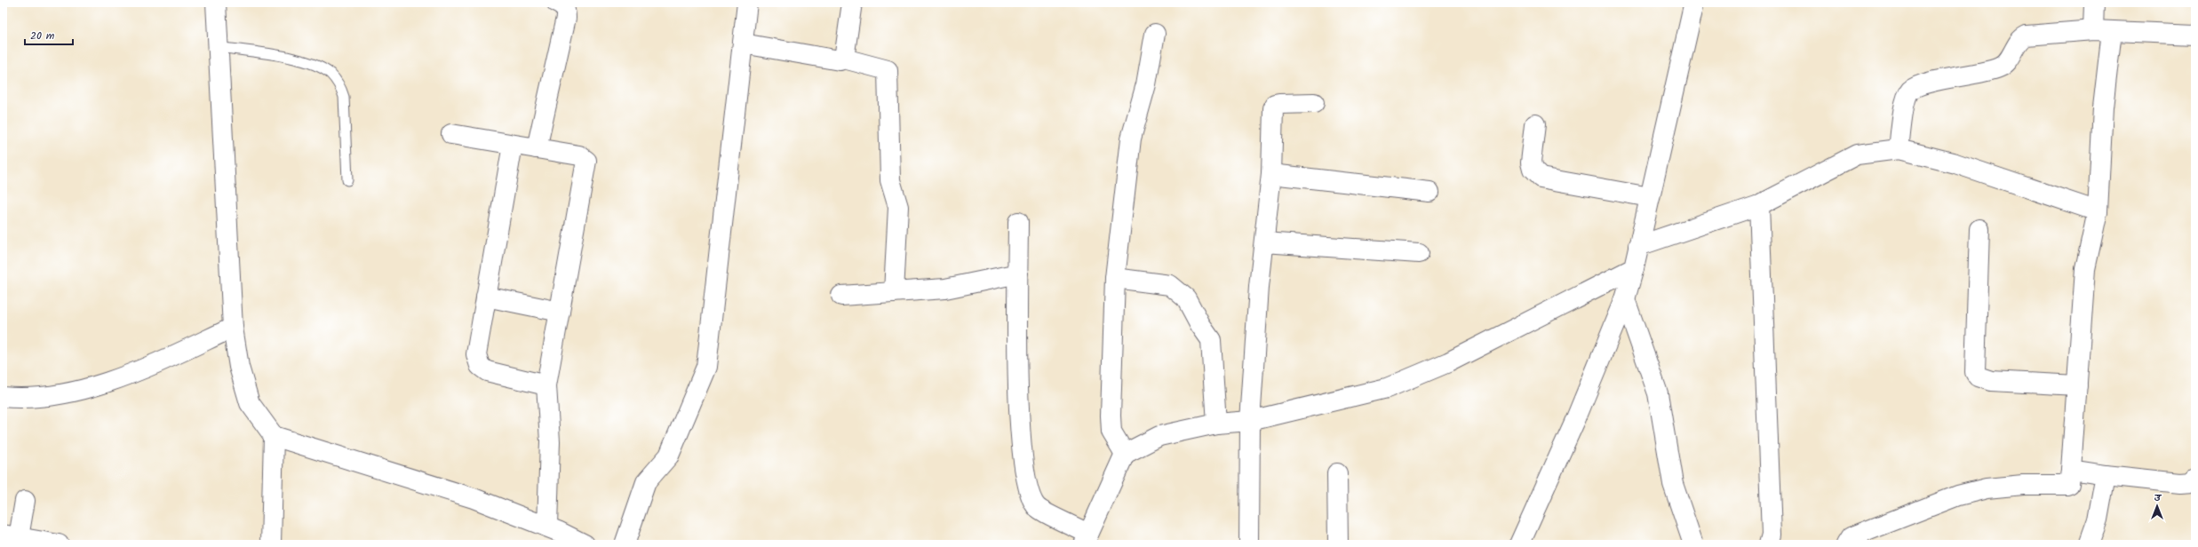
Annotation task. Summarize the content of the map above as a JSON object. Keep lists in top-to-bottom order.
{
  "scale_bar": "20 m",
  "north": "top"
}
